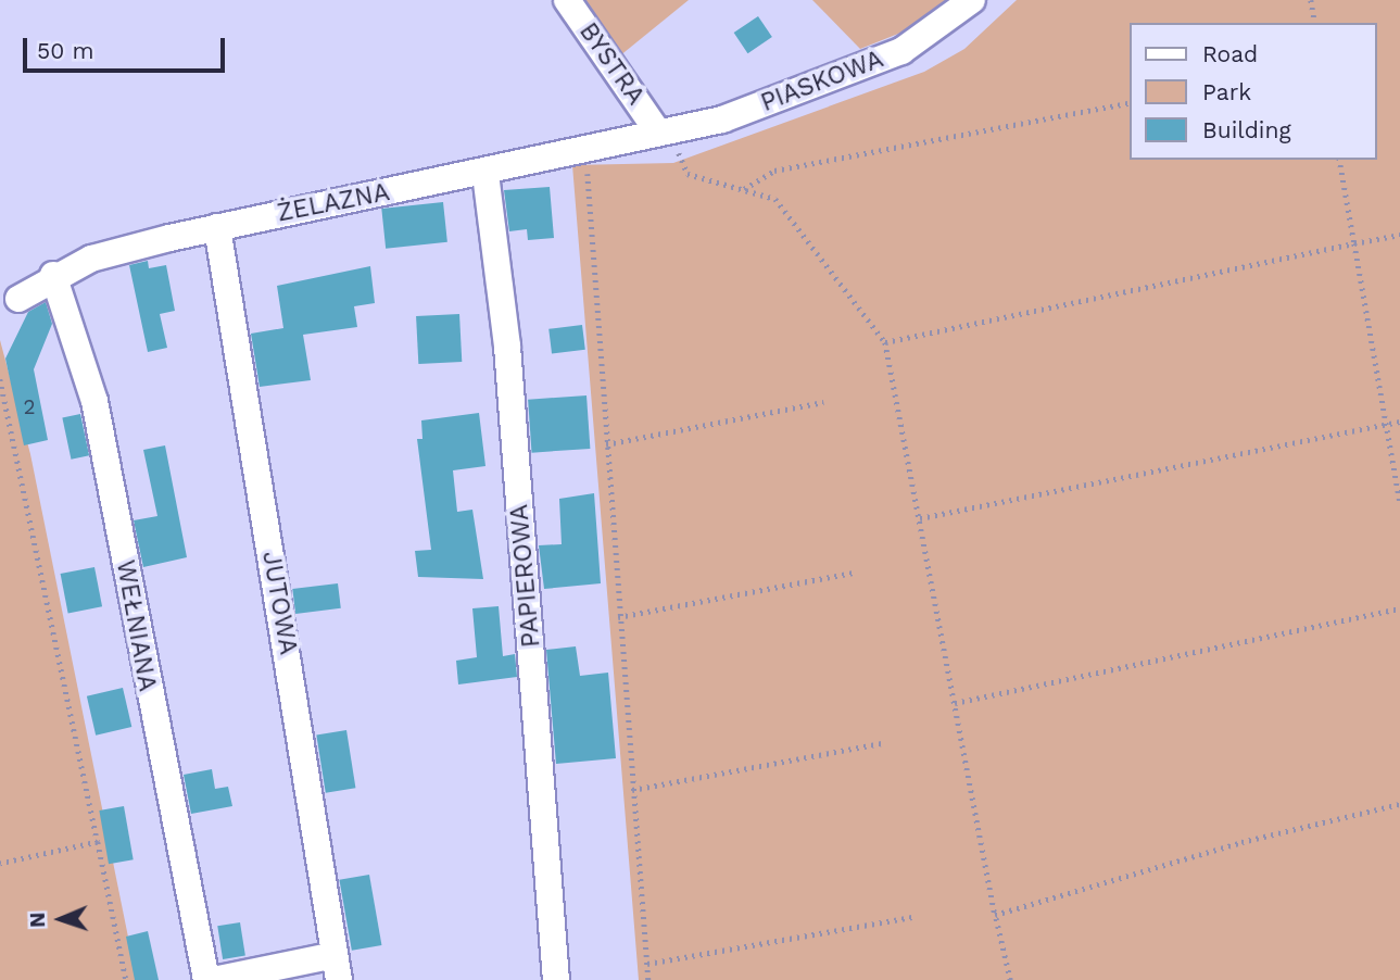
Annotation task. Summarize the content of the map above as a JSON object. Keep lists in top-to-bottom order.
{
  "streets": {
    "street": [
      "BYSTRA",
      "PIASKOWA",
      "ŻELAZNA",
      "PAPIEROWA",
      "JUTOWA",
      "WEŁNIANA"
    ]
  },
  "crossings": [
    ["BYSTRA", "PIASKOWA"],
    ["BYSTRA", "ŻELAZNA"],
    ["PIASKOWA", "ŻELAZNA"],
    ["ŻELAZNA", "PAPIEROWA"],
    ["ŻELAZNA", "JUTOWA"],
    ["ŻELAZNA", "WEŁNIANA"]
  ],
  "house_numbers": ["2"],
  "legend": ["Road", "Park", "Building"],
  "scale_bar": "50 m",
  "north": "left"
}
